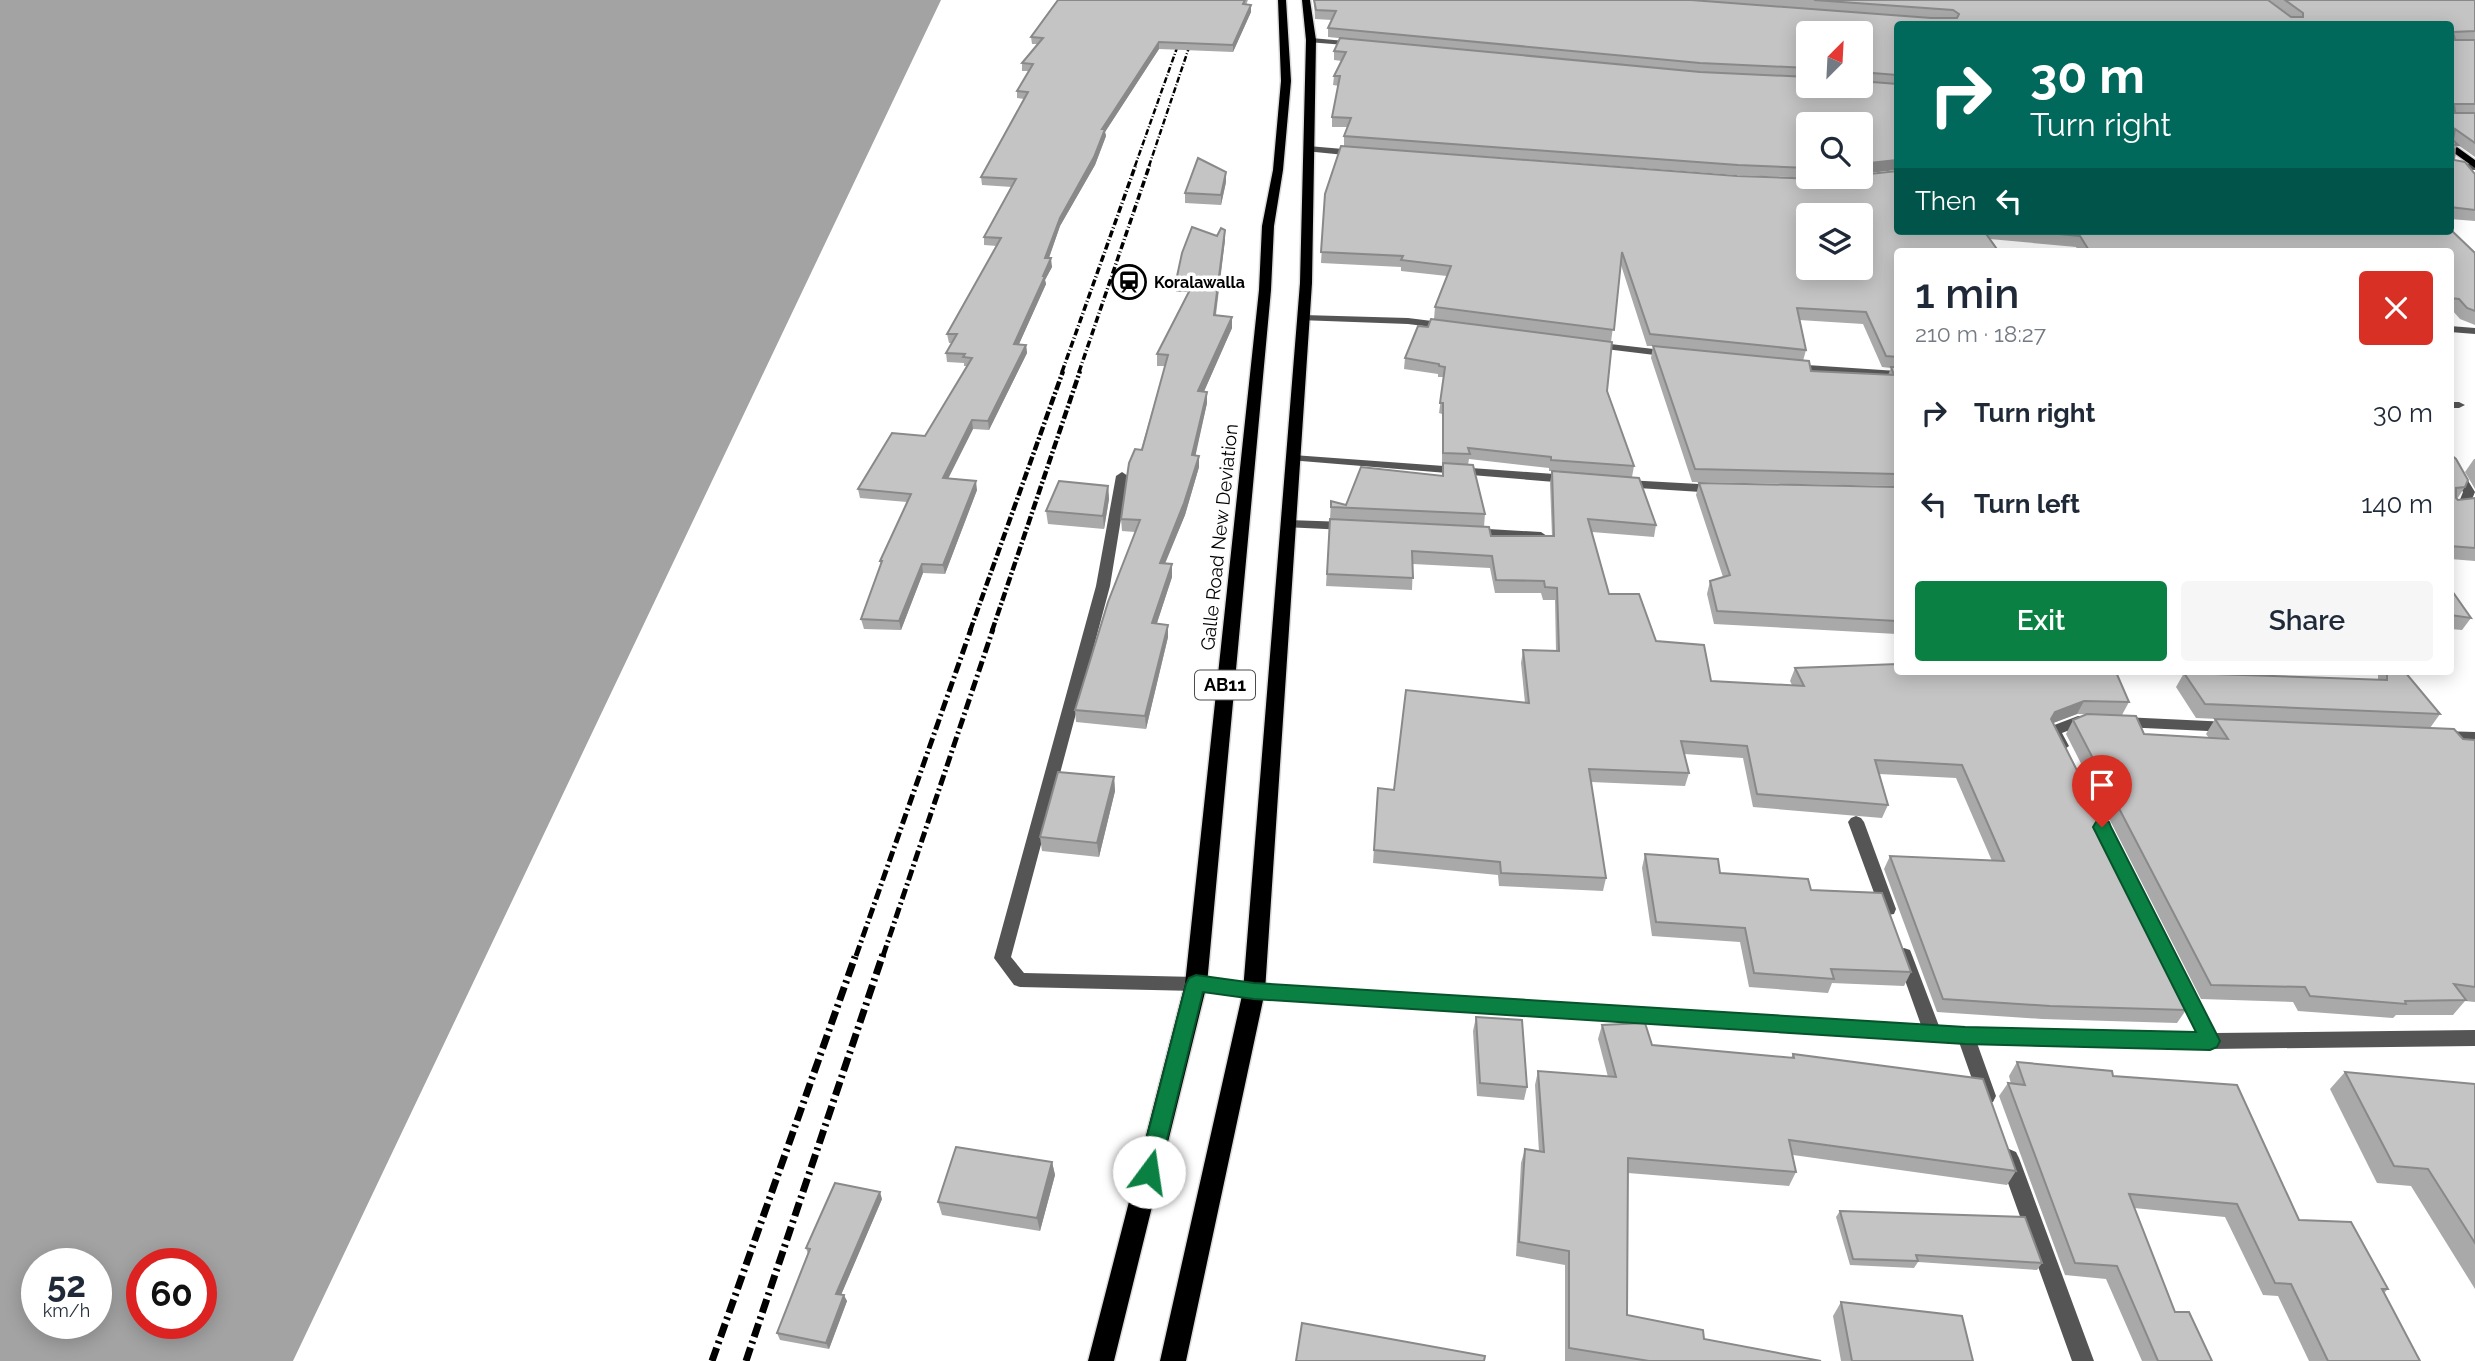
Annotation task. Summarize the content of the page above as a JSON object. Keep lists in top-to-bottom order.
{
  "streets": {
    "main road": ["Galle Road New Deviation", "AB11"]
  },
  "places": {
    "station": ["Koralawalla"]
  },
  "north": "top right",
  "page": {
    "turn": ["30 m", "Turn right"],
    "then": "Then",
    "heading": ["1 min", "210 m · 18:27"],
    "list": [
      {
        "name": "Turn right",
        "value": "30 m"
      },
      {
        "name": "Turn left",
        "value": "140 m"
      }
    ],
    "buttons": ["Exit", "Share"],
    "speed": "52 km/h",
    "limit": "60"
  }
}
